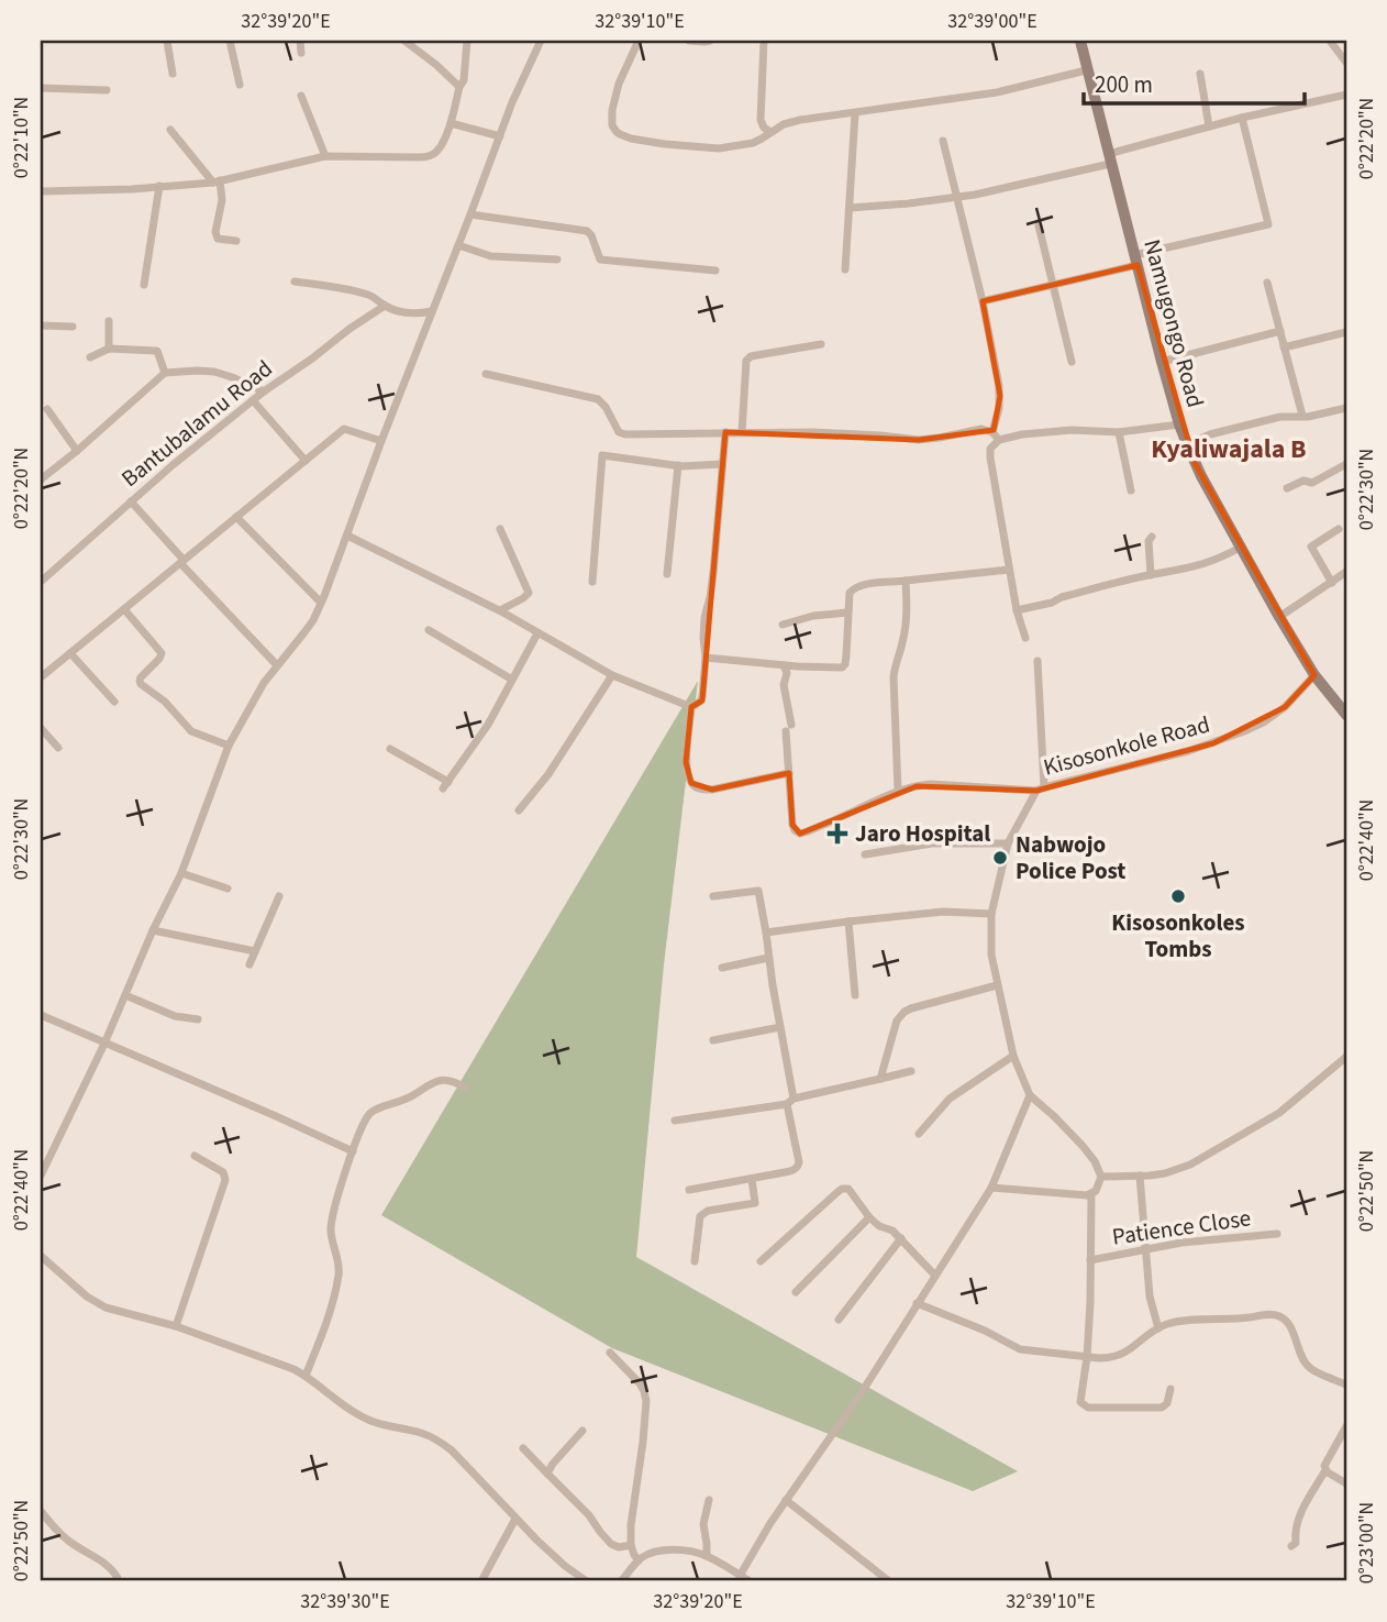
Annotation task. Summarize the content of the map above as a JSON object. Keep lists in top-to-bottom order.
{
  "streets": {
    "main road": ["Namugongo Road"],
    "street": ["Bantubalamu Road", "Kisosonkole Road", "Patience Close"]
  },
  "crossings": [
    ["Namugongo Road", "Kisosonkole Road"]
  ],
  "districts": ["Kyaliwajala B"],
  "places": {
    "health": ["Jaro Hospital"],
    "other": ["Nabwojo Police Post", "Kisosonkoles Tombs"]
  },
  "scale_bar": "200 m",
  "coordinates": [
    "32°39'20\"E",
    "32°39'10\"E",
    "32°39'00\"E",
    "0°22'10\"N",
    "0°22'20\"N",
    "0°22'30\"N",
    "0°22'40\"N",
    "0°22'50\"N",
    "0°23'00\"N",
    "32°39'30\"E"
  ]
}
